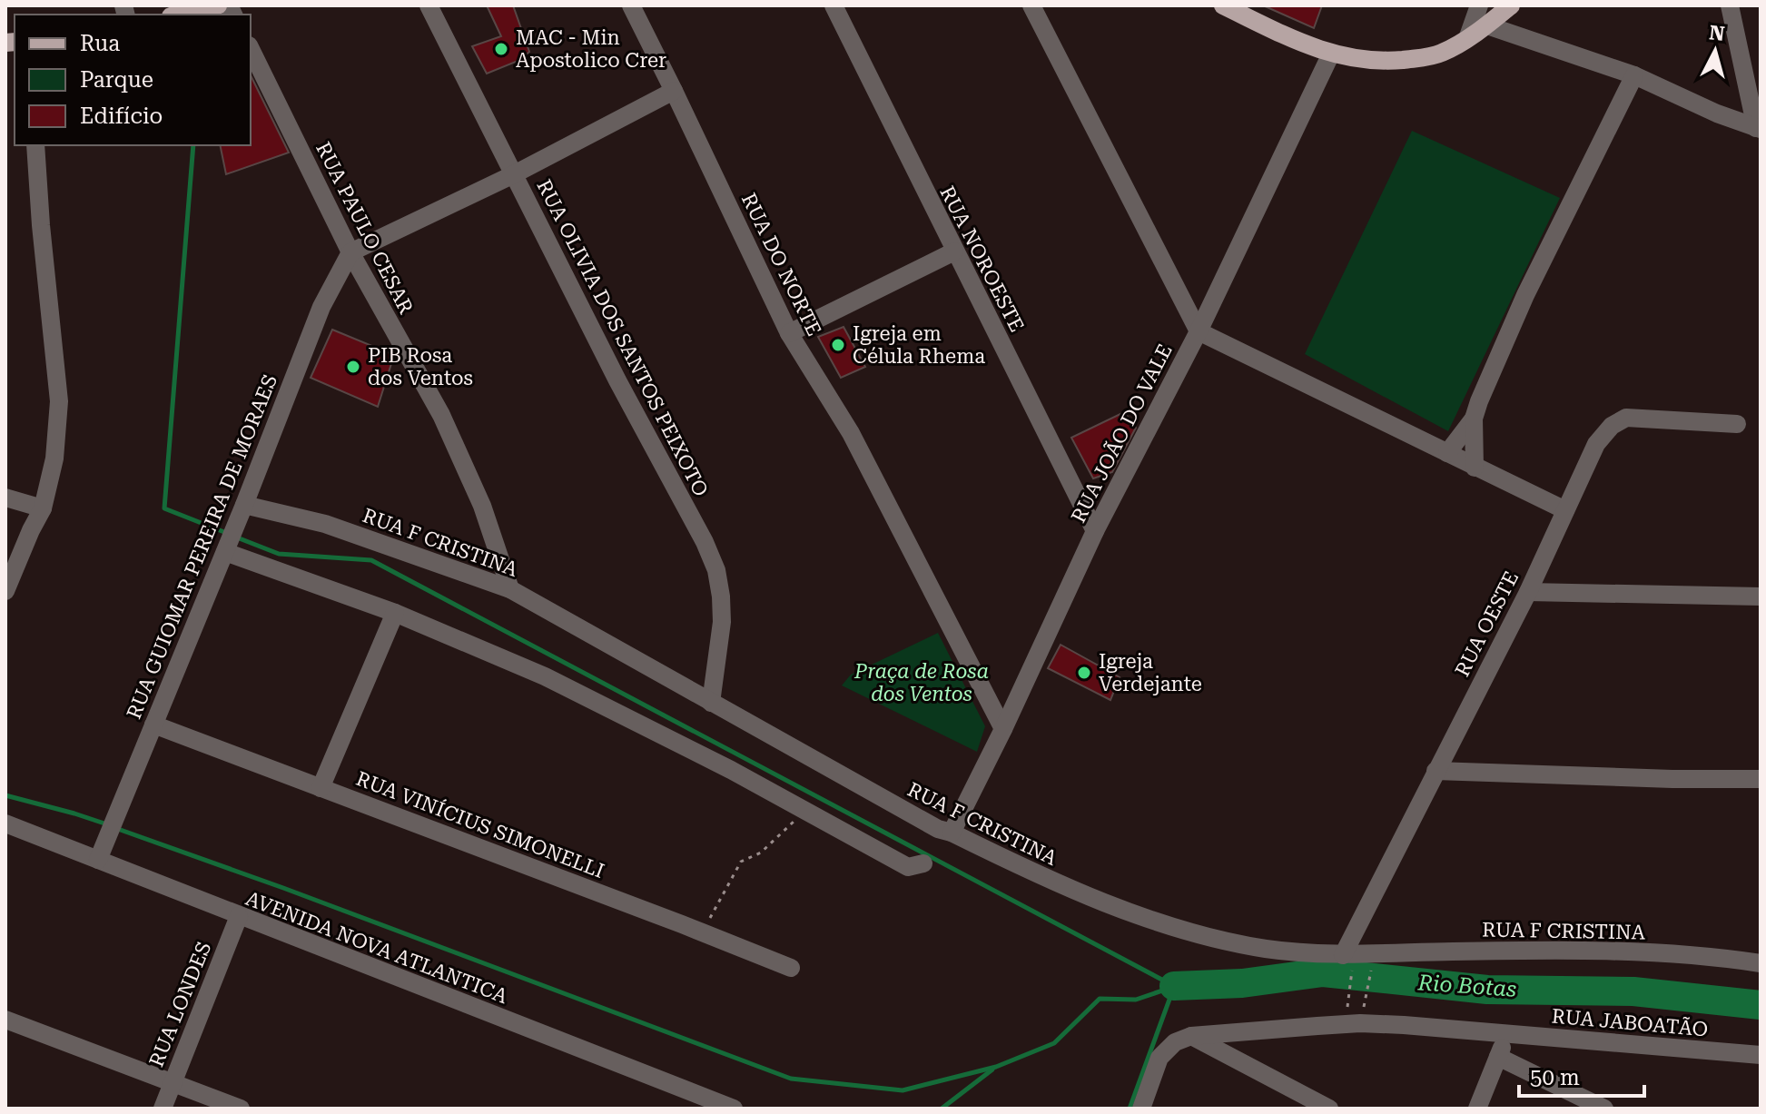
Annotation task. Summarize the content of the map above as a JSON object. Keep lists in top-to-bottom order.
{
  "streets": {
    "street": [
      "RUA PAULO CESAR",
      "RUA NOROESTE",
      "RUA DO NORTE",
      "RUA OLIVIA DOS SANTOS PEIXOTO",
      "RUA JOÃO DO VALE",
      "RUA F CRISTINA",
      "RUA GUIOMAR PEREIRA DE MORAES",
      "RUA OESTE",
      "RUA VINÍCIUS SIMONELLI",
      "AVENIDA NOVA ATLANTICA",
      "RUA LONDES",
      "RUA JABOATÃO"
    ]
  },
  "crossings": [
    ["RUA PAULO CESAR", "RUA F CRISTINA"],
    ["RUA PAULO CESAR", "RUA GUIOMAR PEREIRA DE MORAES"],
    ["RUA NOROESTE", "RUA JOÃO DO VALE"],
    ["RUA DO NORTE", "RUA JOÃO DO VALE"],
    ["RUA OLIVIA DOS SANTOS PEIXOTO", "RUA F CRISTINA"],
    ["RUA JOÃO DO VALE", "RUA F CRISTINA"],
    ["RUA F CRISTINA", "RUA GUIOMAR PEREIRA DE MORAES"],
    ["RUA F CRISTINA", "RUA OESTE"],
    ["RUA GUIOMAR PEREIRA DE MORAES", "RUA VINÍCIUS SIMONELLI"],
    ["RUA GUIOMAR PEREIRA DE MORAES", "AVENIDA NOVA ATLANTICA"],
    ["AVENIDA NOVA ATLANTICA", "RUA LONDES"]
  ],
  "water": ["Rio Botas"],
  "parks": ["Praça de Rosa dos Ventos"],
  "places": [
    "MAC - Min Apostolico Crer",
    "Igreja em Célula Rhema",
    "PIB Rosa dos Ventos",
    "Igreja Verdejante"
  ],
  "legend": ["Rua", "Parque", "Edifício"],
  "scale_bar": "50 m",
  "north": "top"
}
